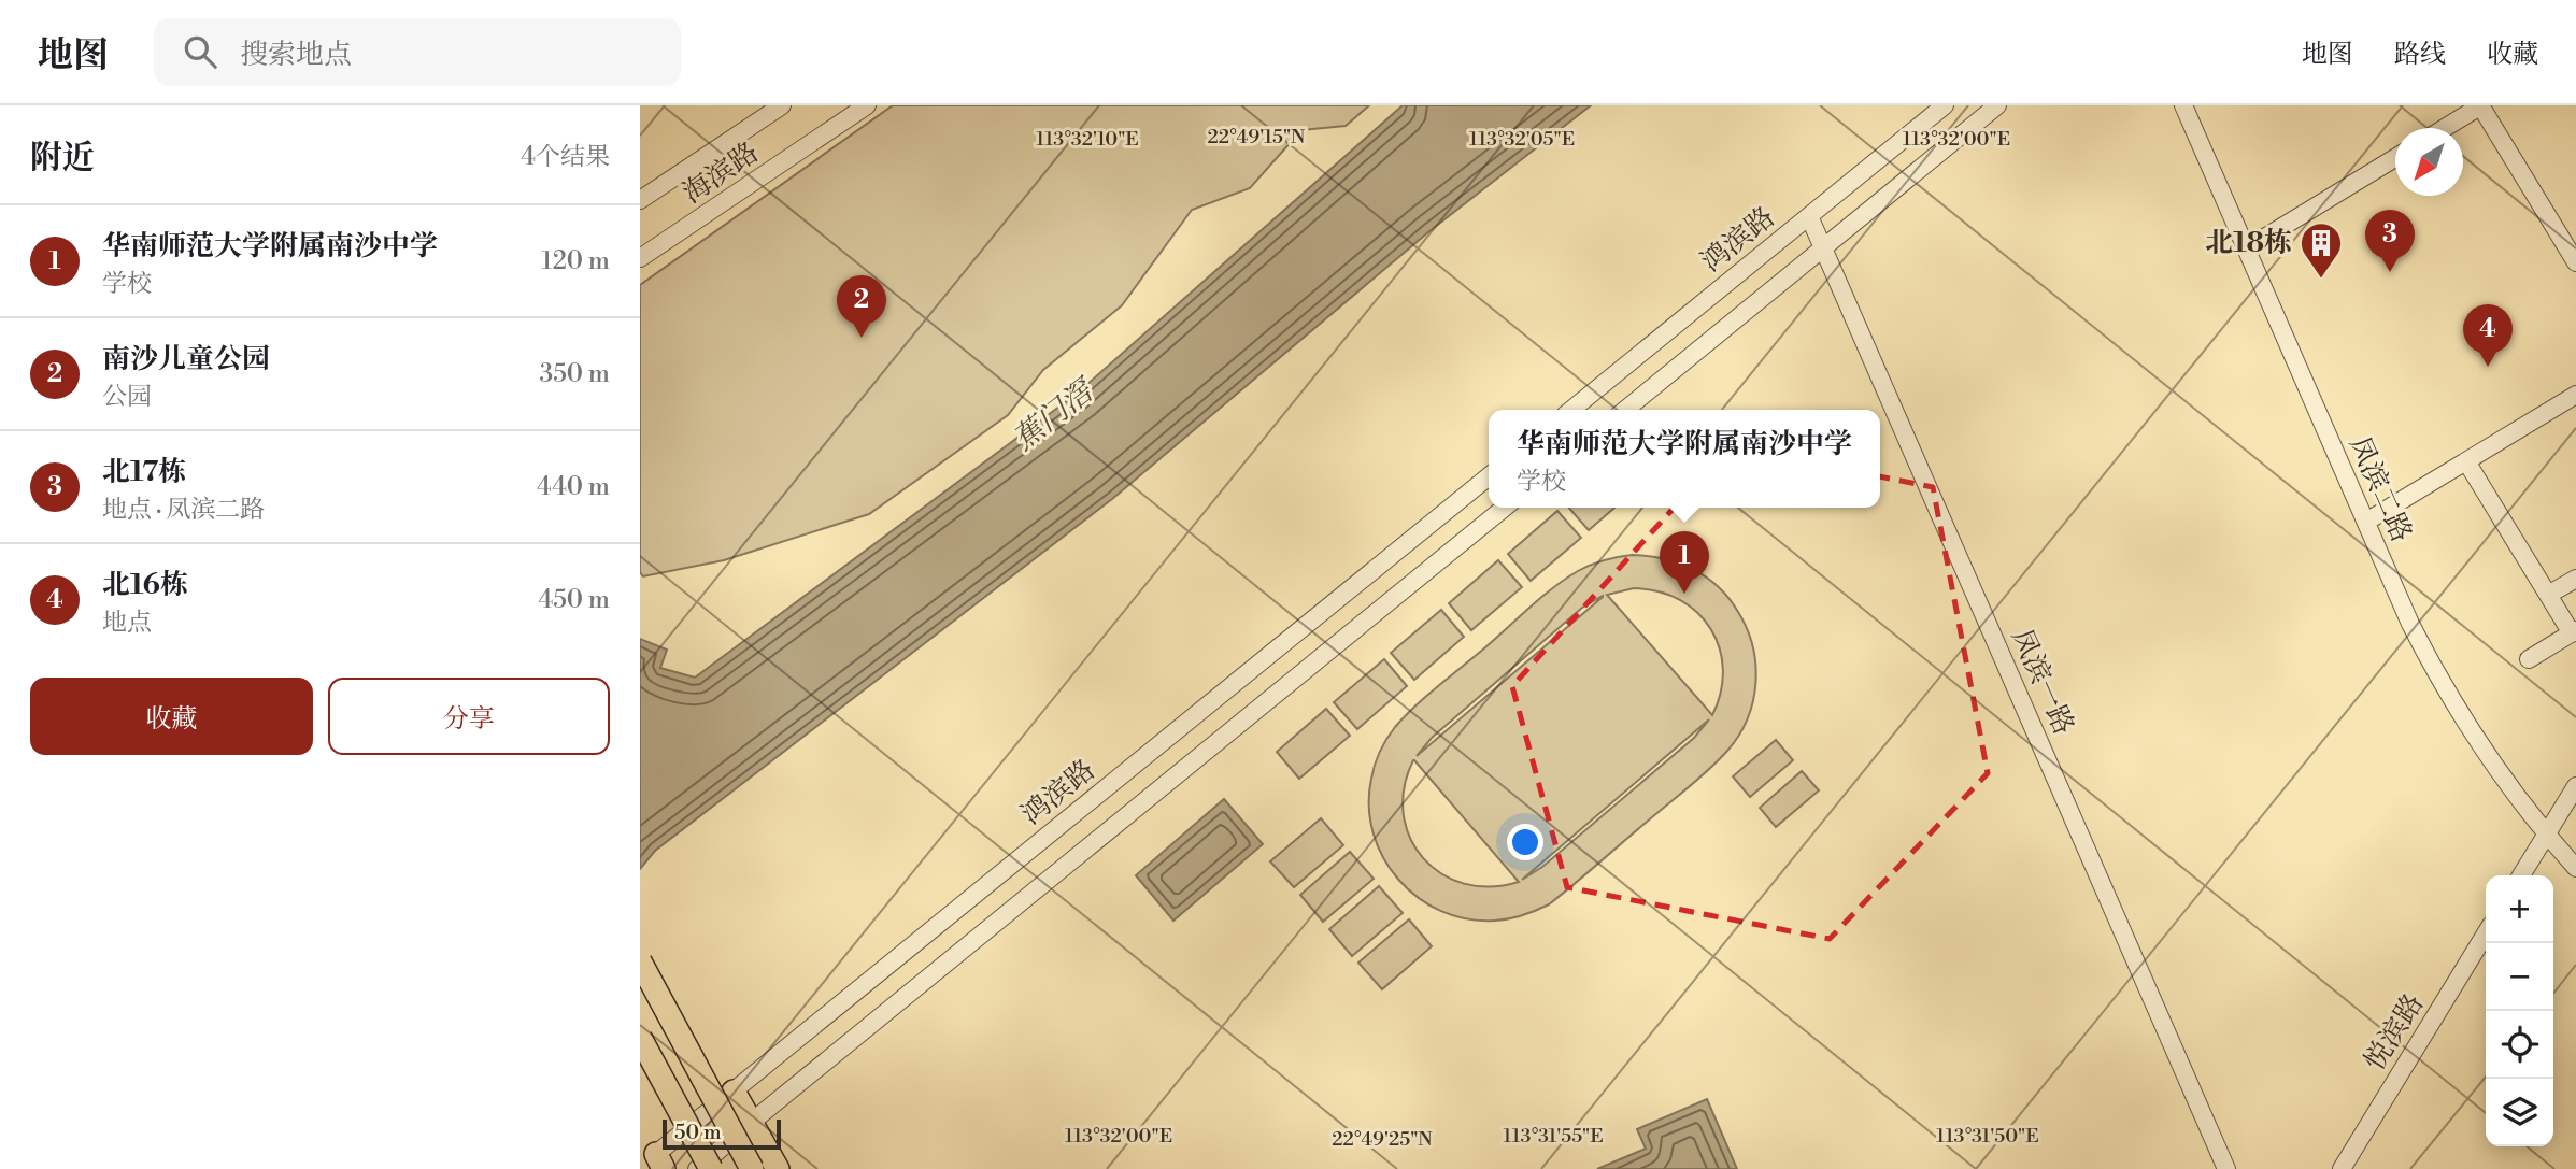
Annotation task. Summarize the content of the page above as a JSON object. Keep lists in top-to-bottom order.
{
  "streets": {
    "street": [
      "海滨路",
      "鸿滨路",
      "凤滨二路",
      "凤滨一路",
      "悦滨路"
    ]
  },
  "crossings": [
    ["鸿滨路", "凤滨一路"]
  ],
  "water": ["蕉门滘"],
  "places": {
    "building": ["北18栋"]
  },
  "scale_bar": "50 m",
  "north": "bottom left",
  "page": {
    "header": "地图",
    "search": "搜索地点",
    "nav": ["地图", "路线", "收藏"],
    "heading": ["附近", "4个结果"],
    "list": [
      {
        "mark": "1",
        "name": "华南师范大学附属南沙中学",
        "note": "学校",
        "value": "120 m"
      },
      {
        "mark": "2",
        "name": "南沙儿童公园",
        "note": "公园",
        "value": "350 m"
      },
      {
        "mark": "3",
        "name": "北17栋",
        "note": "地点 · 凤滨二路",
        "value": "440 m"
      },
      {
        "mark": "4",
        "name": "北16栋",
        "note": "地点",
        "value": "450 m"
      }
    ],
    "pins": [
      "3",
      "2",
      "4",
      "1"
    ],
    "popup": ["华南师范大学附属南沙中学", "学校"],
    "buttons": ["收藏", "分享"],
    "map_buttons": ["+", "−"],
    "scale": "50 m"
  },
  "coordinates": [
    "22°49'15\"N",
    "113°32'10\"E",
    "113°32'05\"E",
    "113°32'00\"E",
    "113°31'55\"E",
    "113°31'50\"E",
    "22°49'25\"N"
  ]
}
